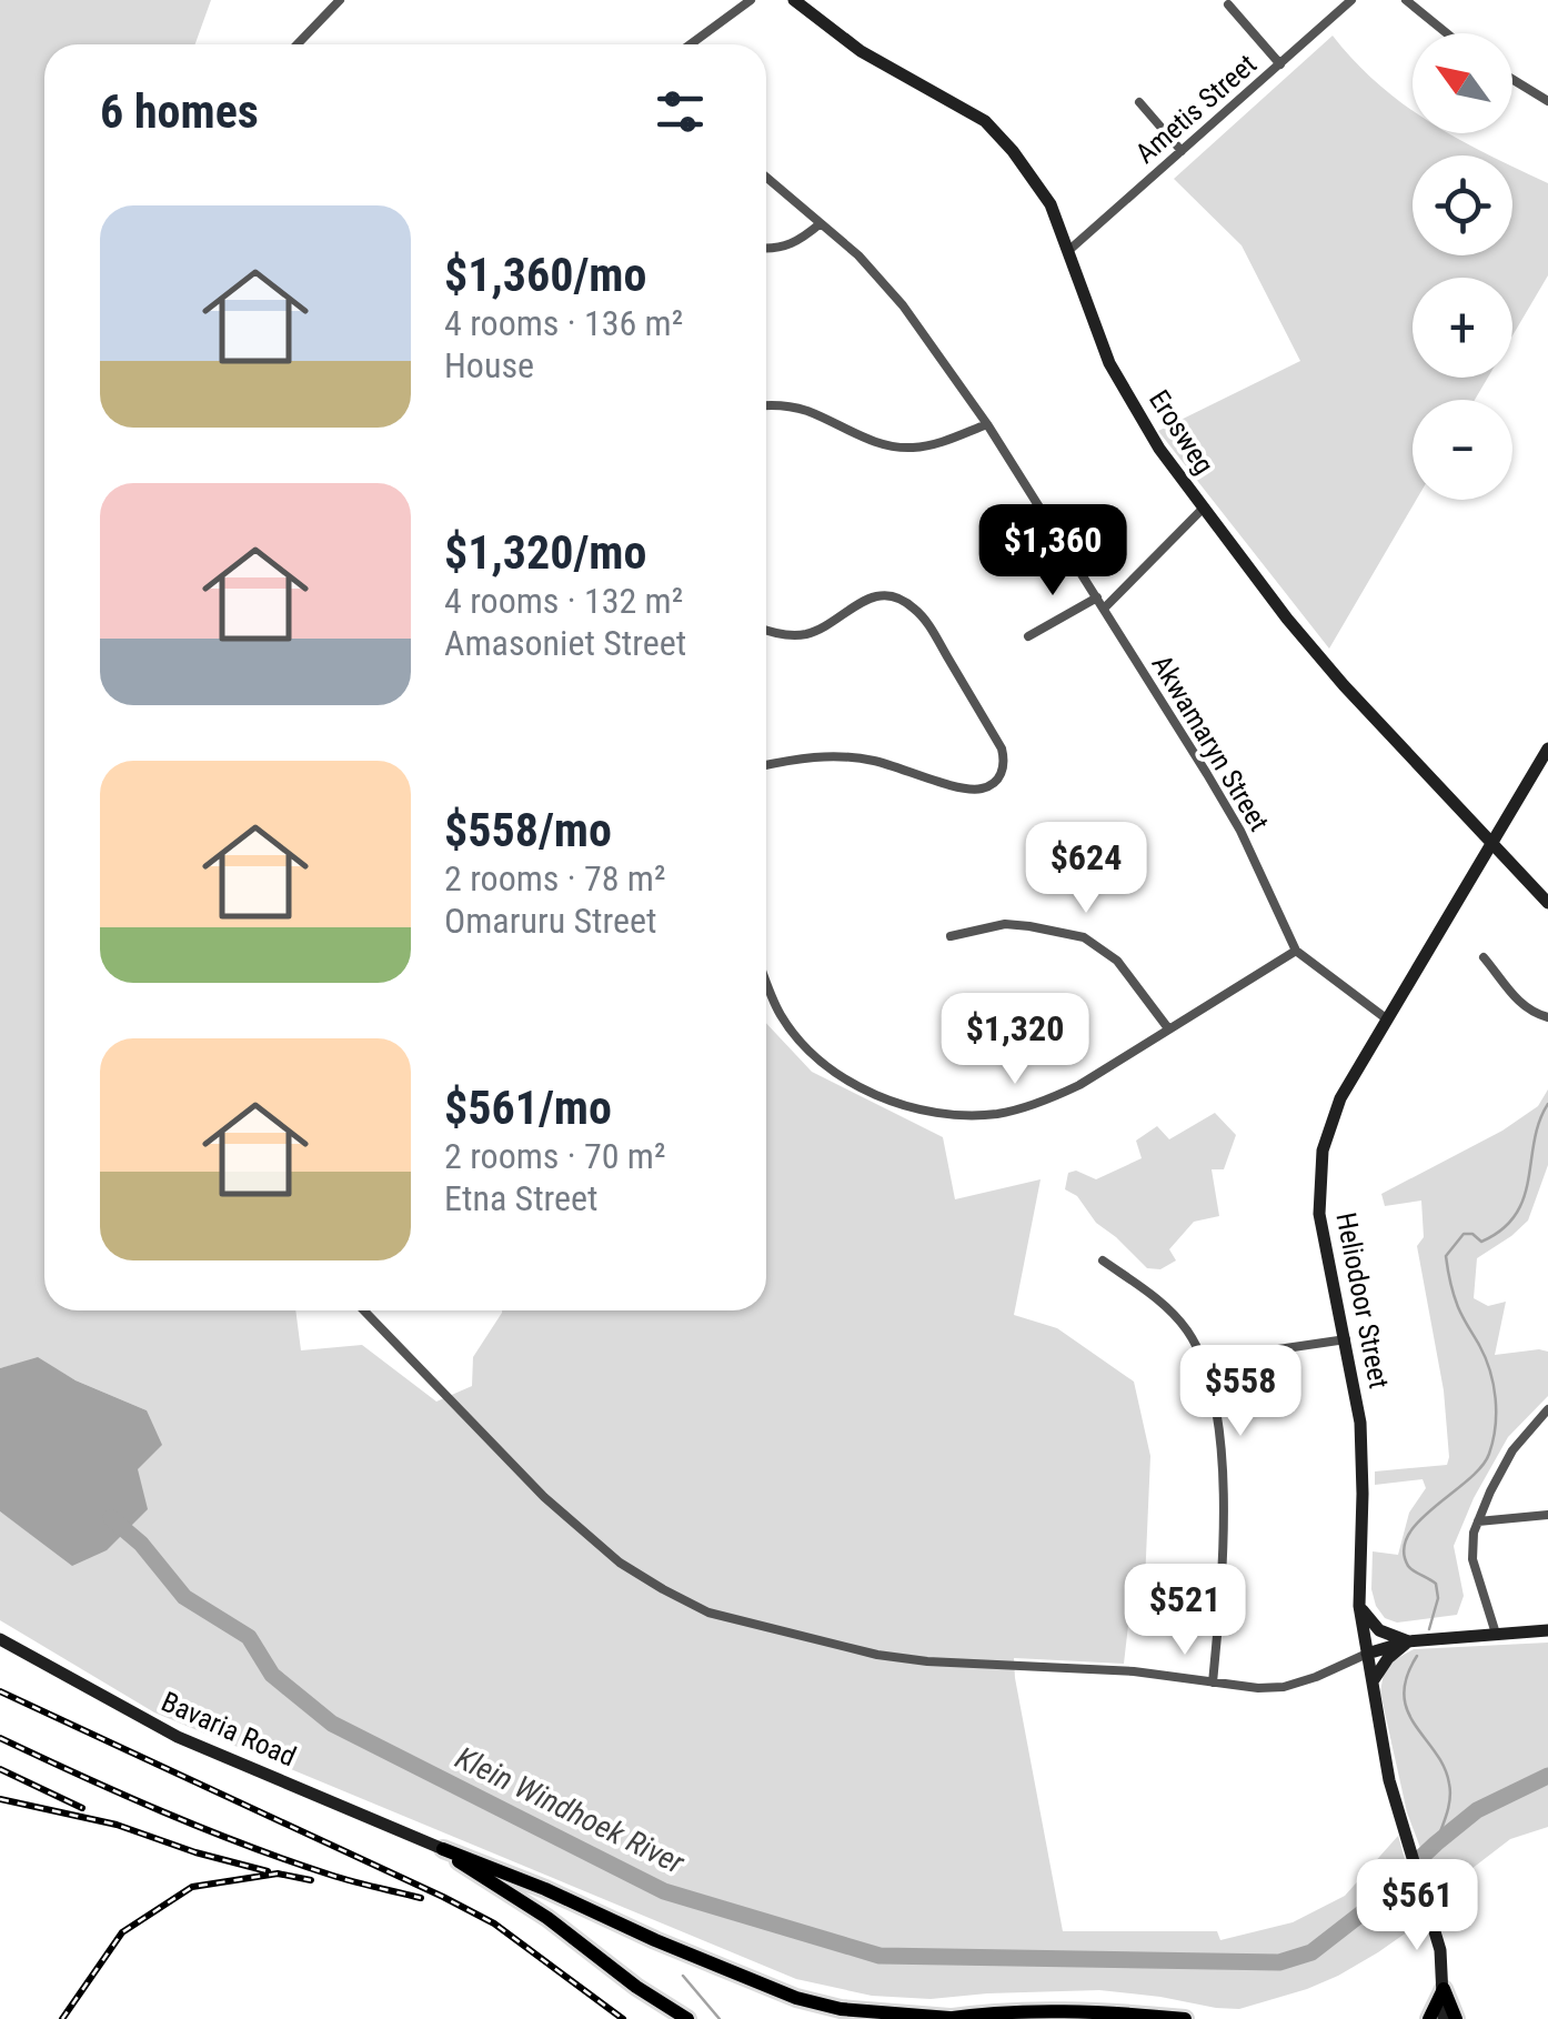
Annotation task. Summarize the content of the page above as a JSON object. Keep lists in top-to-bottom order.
{
  "streets": {
    "street": [
      "Ametis Street",
      "Erosweg",
      "Akwamaryn Street",
      "Heliodoor Street",
      "Bavaria Road"
    ]
  },
  "crossings": [
    ["Ametis Street", "Erosweg"],
    ["Erosweg", "Heliodoor Street"],
    ["Akwamaryn Street", "Heliodoor Street"]
  ],
  "water": ["Klein Windhoek River"],
  "north": "top left",
  "page": {
    "map_buttons": ["+", "−"],
    "heading": "6 homes",
    "list": [
      {
        "name": "$1,360/mo",
        "note": "4 rooms · 136 m² · House"
      },
      {
        "name": "$1,320/mo",
        "note": "4 rooms · 132 m² · Amasoniet Street"
      },
      {
        "name": "$558/mo",
        "note": "2 rooms · 78 m² · Omaruru Street"
      },
      {
        "name": "$561/mo",
        "note": "2 rooms · 70 m² · Etna Street"
      }
    ],
    "price": [
      "$1,360",
      "$624",
      "$1,320",
      "$558",
      "$521",
      "$561"
    ]
  }
}
